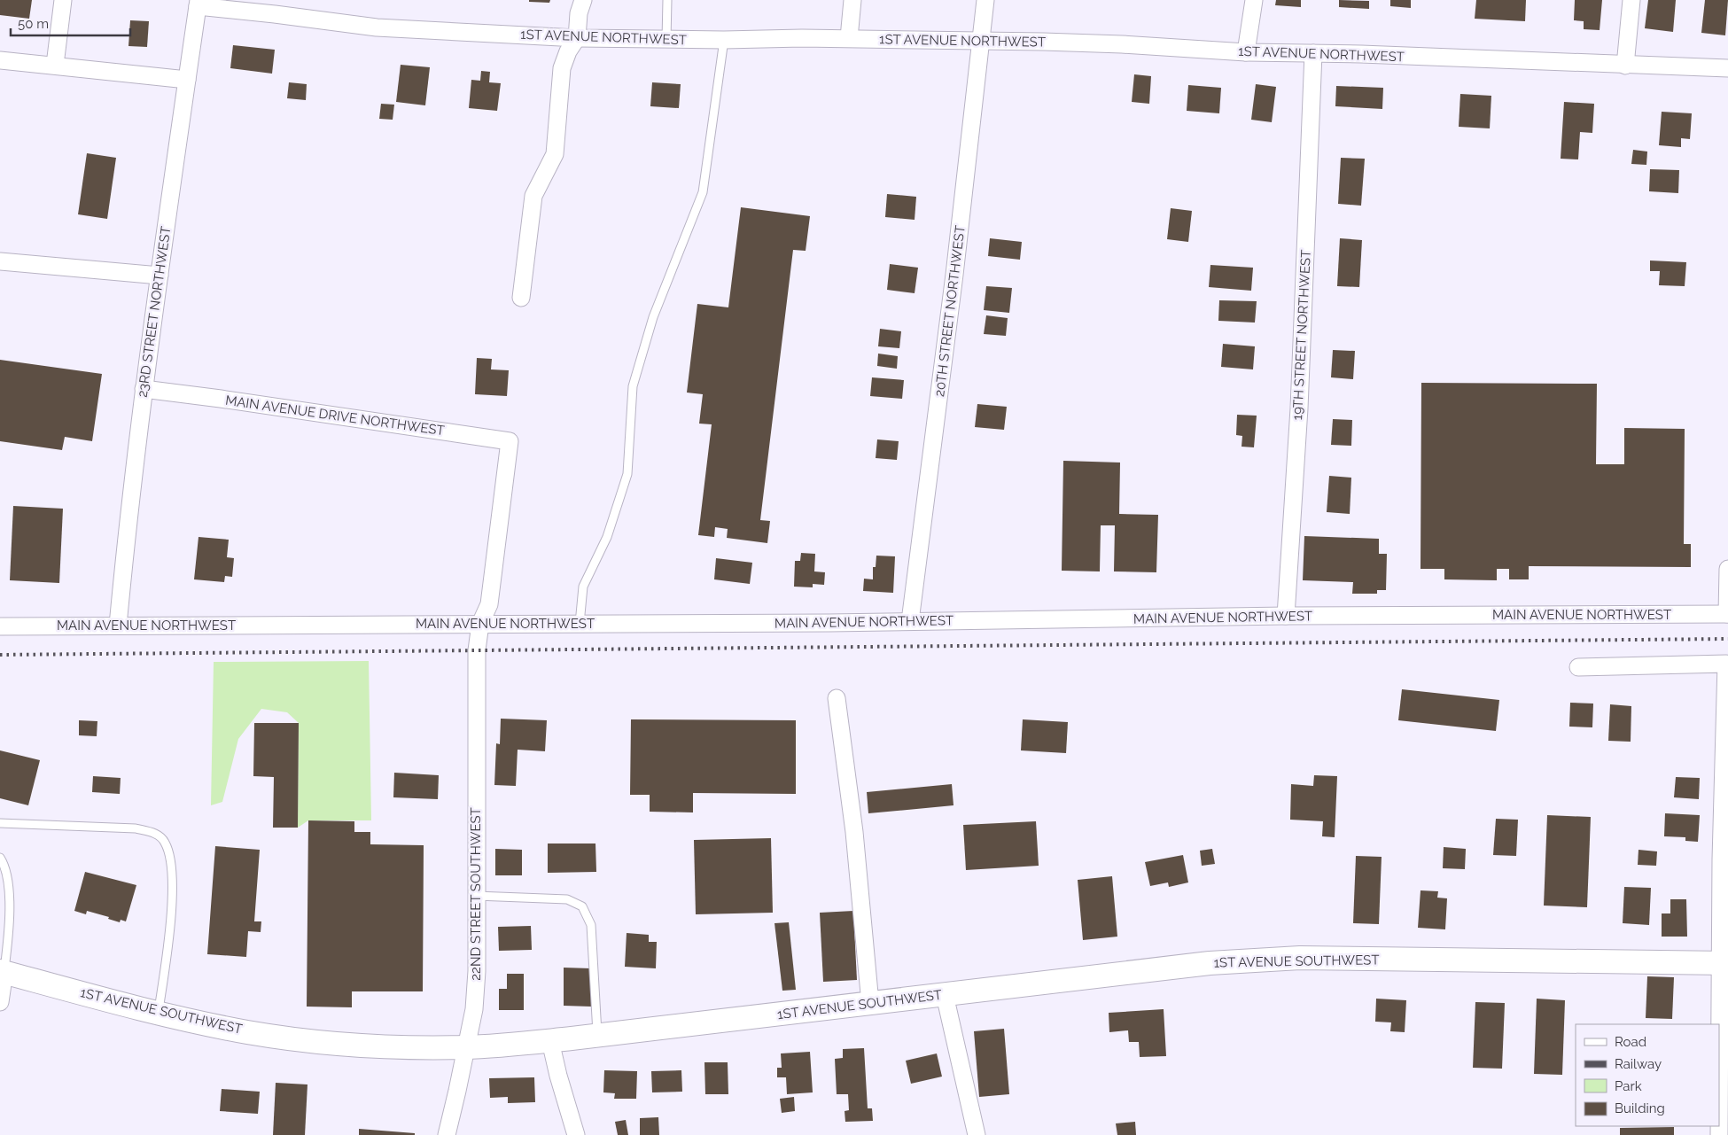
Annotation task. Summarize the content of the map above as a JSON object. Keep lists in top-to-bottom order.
{
  "streets": {
    "main road": ["1ST AVENUE SOUTHWEST"],
    "street": [
      "1ST AVENUE NORTHWEST",
      "20TH STREET NORTHWEST",
      "23RD STREET NORTHWEST",
      "19TH STREET NORTHWEST",
      "MAIN AVENUE DRIVE NORTHWEST",
      "MAIN AVENUE NORTHWEST",
      "22ND STREET SOUTHWEST"
    ]
  },
  "crossings": [
    ["1ST AVENUE NORTHWEST", "20TH STREET NORTHWEST"],
    ["1ST AVENUE NORTHWEST", "23RD STREET NORTHWEST"],
    ["1ST AVENUE NORTHWEST", "19TH STREET NORTHWEST"],
    ["20TH STREET NORTHWEST", "MAIN AVENUE NORTHWEST"],
    ["23RD STREET NORTHWEST", "MAIN AVENUE DRIVE NORTHWEST"],
    ["23RD STREET NORTHWEST", "MAIN AVENUE NORTHWEST"],
    ["19TH STREET NORTHWEST", "MAIN AVENUE NORTHWEST"],
    ["MAIN AVENUE DRIVE NORTHWEST", "22ND STREET SOUTHWEST"],
    ["MAIN AVENUE NORTHWEST", "22ND STREET SOUTHWEST"],
    ["22ND STREET SOUTHWEST", "1ST AVENUE SOUTHWEST"]
  ],
  "legend": [
    "Road",
    "Railway",
    "Park",
    "Building"
  ],
  "scale_bar": "50 m"
}
